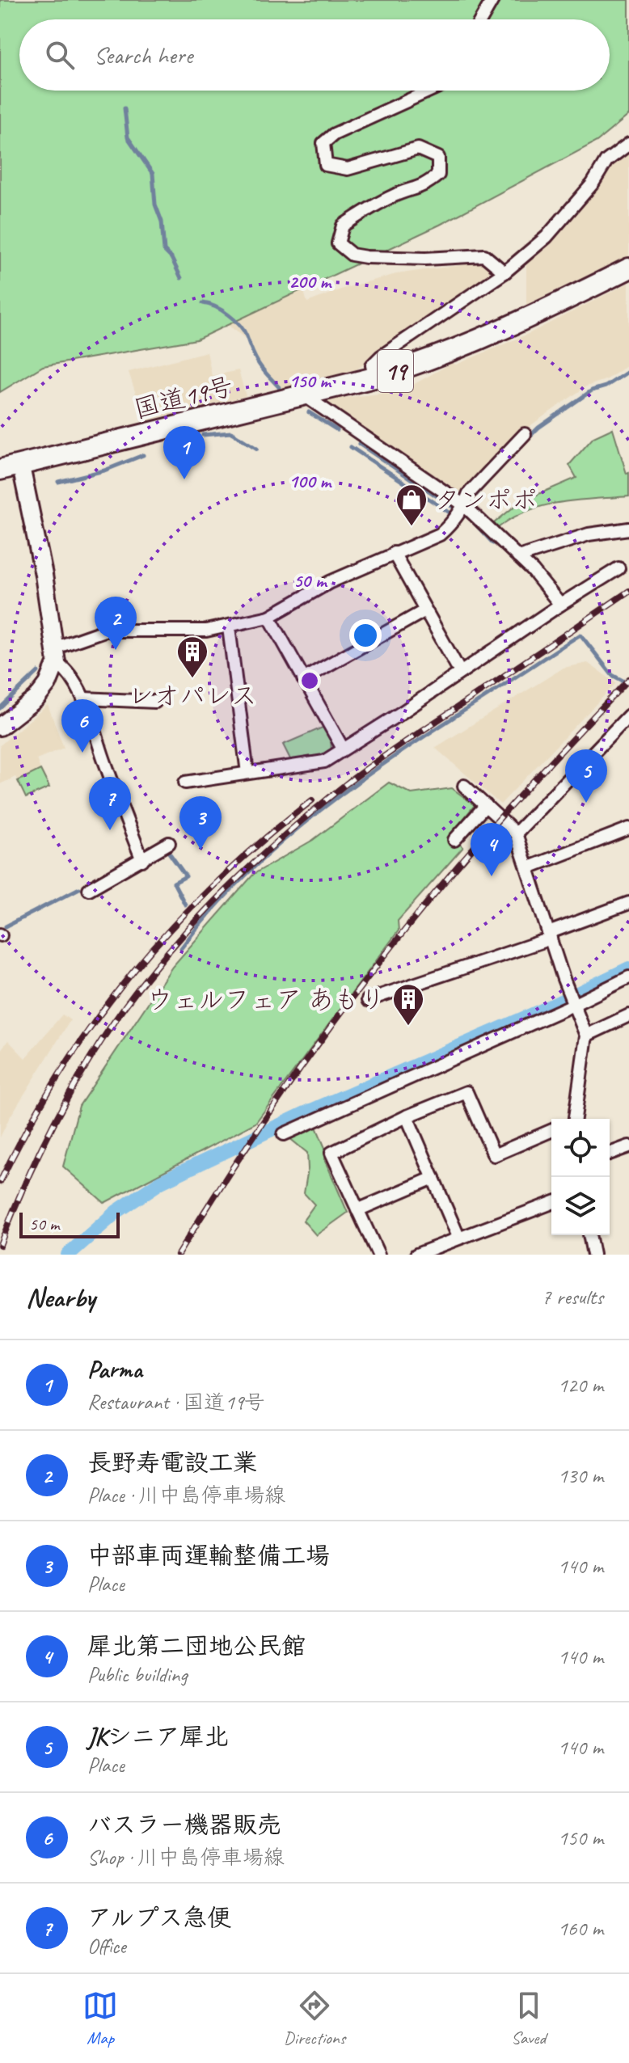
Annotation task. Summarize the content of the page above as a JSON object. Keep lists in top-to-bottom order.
{
  "streets": {
    "highway": ["19", "国道19号"]
  },
  "places": {
    "shop": ["タンポポ"],
    "building": ["レオパレス", "ウェルフェア あもり"]
  },
  "scale_bar": "50 m",
  "page": {
    "search": "Search here",
    "pins": [
      "1",
      "2",
      "6",
      "5",
      "7",
      "3",
      "4"
    ],
    "scale": "50 m",
    "heading": ["Nearby", "7 results"],
    "list": [
      {
        "mark": "1",
        "name": "Parma",
        "note": "Restaurant · 国道19号",
        "value": "120 m"
      },
      {
        "mark": "2",
        "name": "長野寿電設工業",
        "note": "Place · 川中島停車場線",
        "value": "130 m"
      },
      {
        "mark": "3",
        "name": "中部車両運輸整備工場",
        "note": "Place",
        "value": "140 m"
      },
      {
        "mark": "4",
        "name": "犀北第二団地公民館",
        "note": "Public building",
        "value": "140 m"
      },
      {
        "mark": "5",
        "name": "JKシニア犀北",
        "note": "Place",
        "value": "140 m"
      },
      {
        "mark": "6",
        "name": "バスラー機器販売",
        "note": "Shop · 川中島停車場線",
        "value": "150 m"
      },
      {
        "mark": "7",
        "name": "アルプス急便",
        "note": "Office",
        "value": "160 m"
      }
    ],
    "nav": ["Map", "Directions", "Saved"]
  },
  "rings": [
    "200 m",
    "150 m",
    "100 m",
    "50 m"
  ]
}
